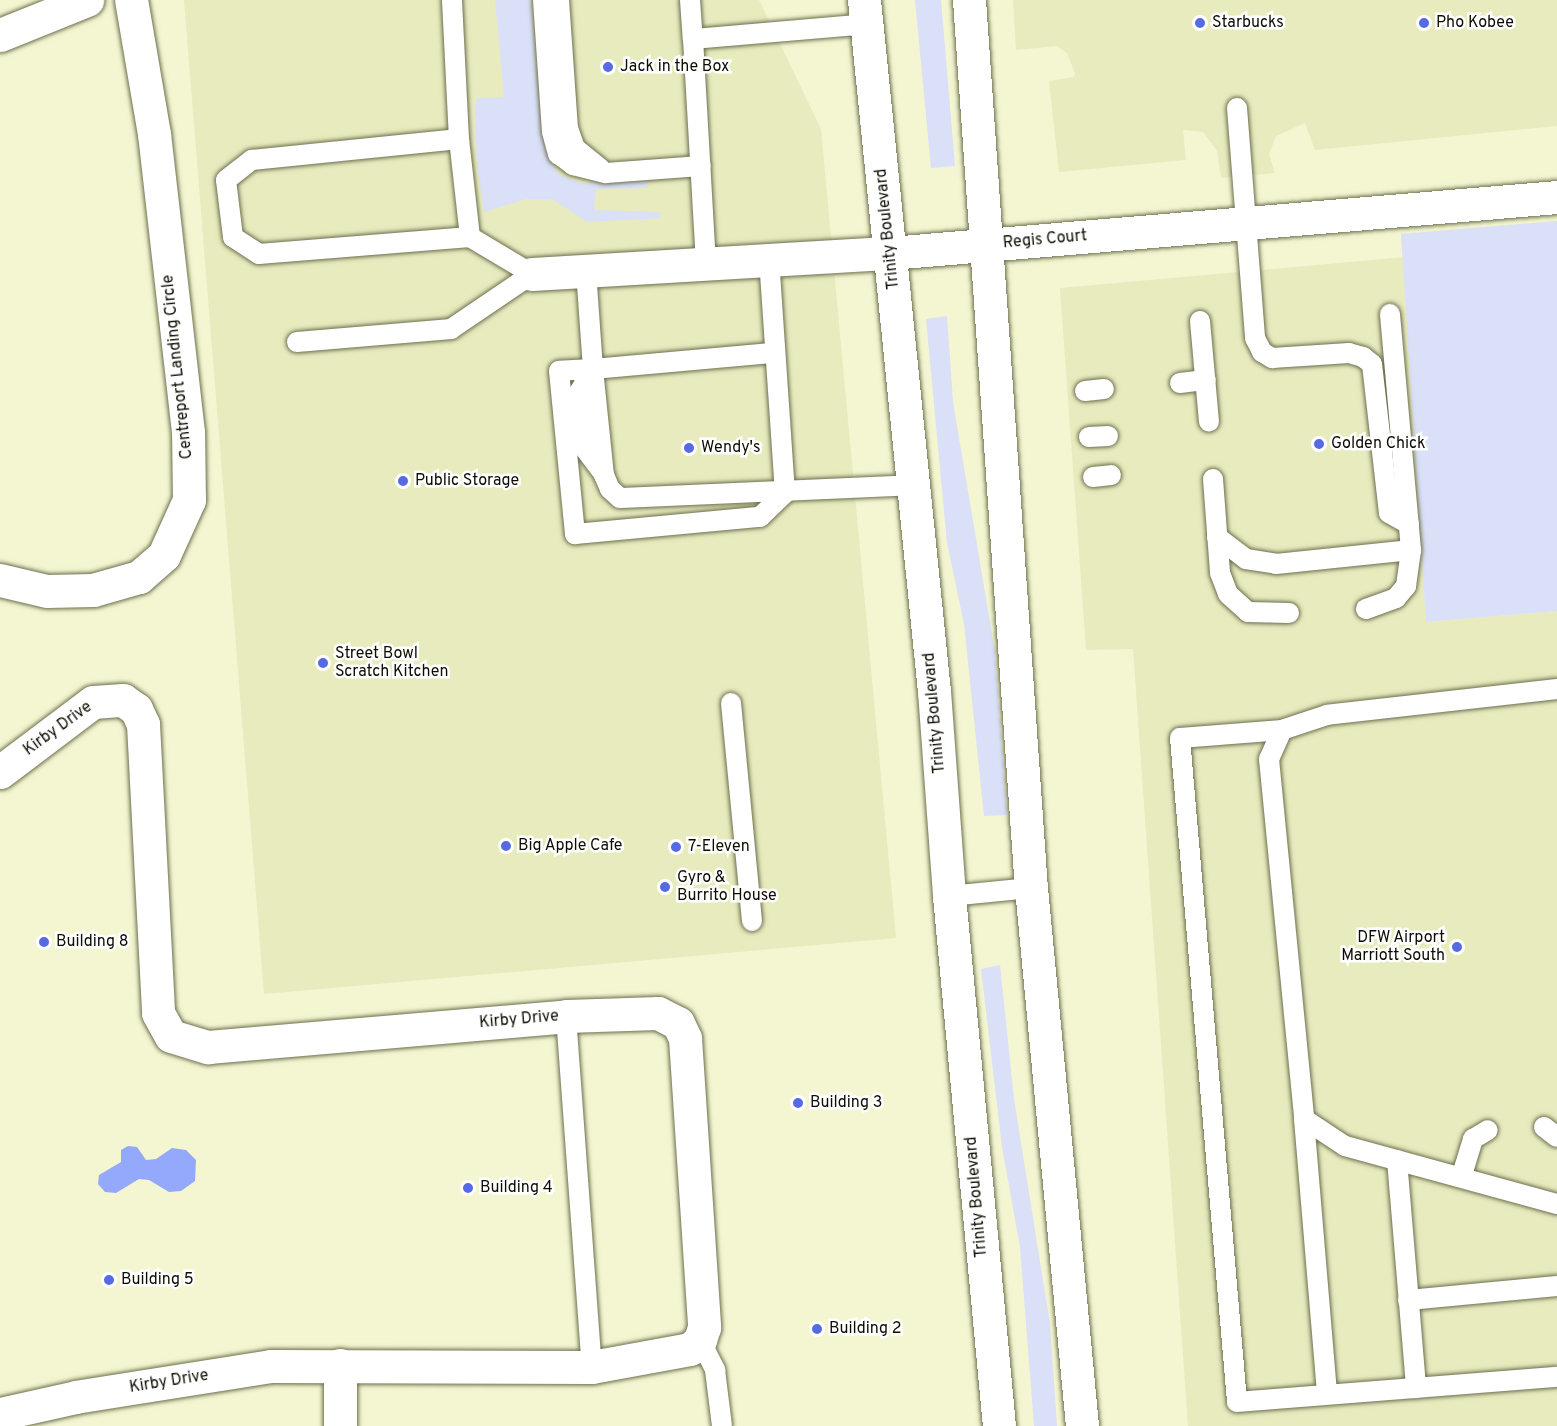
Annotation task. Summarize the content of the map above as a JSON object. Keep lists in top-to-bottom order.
{
  "streets": {
    "street": [
      "Trinity Boulevard",
      "Regis Court",
      "Centreport Landing Circle",
      "Kirby Drive"
    ]
  },
  "crossings": [
    ["Trinity Boulevard", "Regis Court"]
  ],
  "places": [
    "Starbucks",
    "Pho Kobee",
    "Jack in the Box",
    "Golden Chick",
    "Wendy's",
    "Public Storage",
    "Street Bowl Scratch Kitchen",
    "Big Apple Cafe",
    "7-Eleven",
    "Gyro & Burrito House",
    "Building 8",
    "DFW Airport Marriott South",
    "Building 3",
    "Building 4",
    "Building 5",
    "Building 2"
  ]
}
